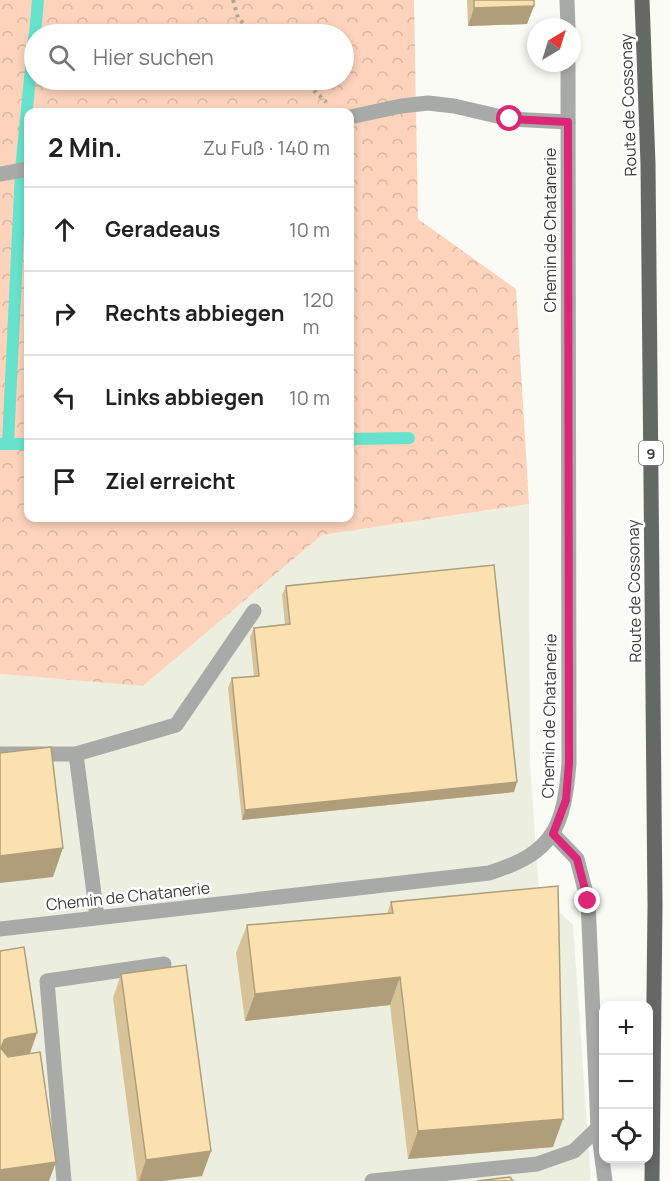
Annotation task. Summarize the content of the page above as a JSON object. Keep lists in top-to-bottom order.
{
  "streets": {
    "main road": ["Route de Cossonay", "9"],
    "street": ["Chemin de Chatanerie"]
  },
  "north": "top right",
  "page": {
    "search": "Hier suchen",
    "heading": ["2 Min.", "Zu Fuß · 140 m"],
    "list": [
      ["Geradeaus", "10 m"],
      ["Rechts abbiegen", "120 m"],
      ["Links abbiegen", "10 m"],
      "Ziel erreicht"
    ],
    "map_buttons": ["+", "−"]
  }
}
